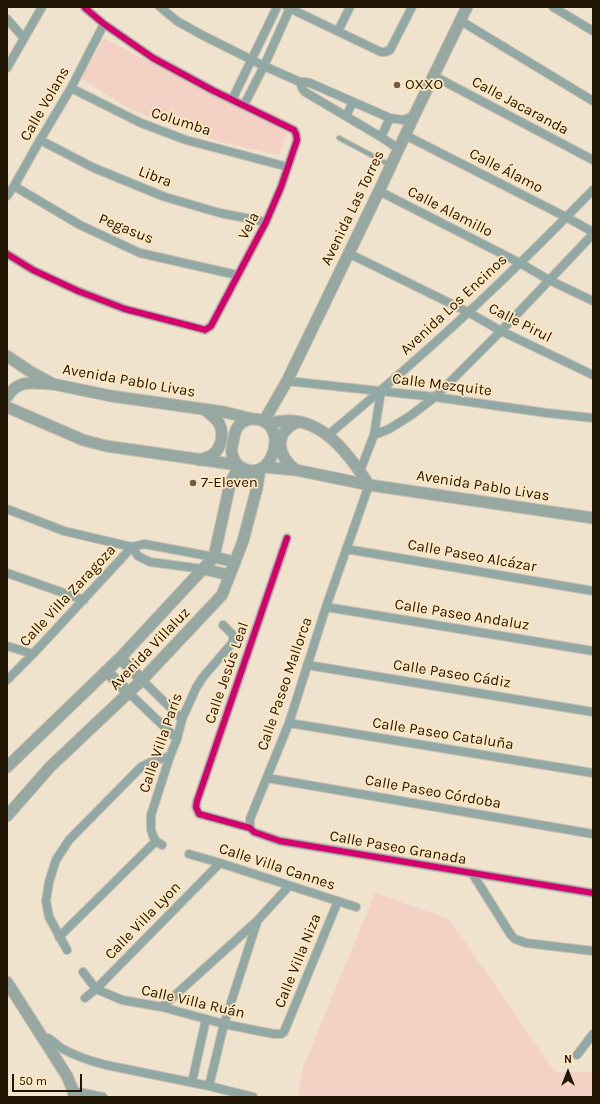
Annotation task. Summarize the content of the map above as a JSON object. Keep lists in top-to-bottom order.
{
  "streets": {
    "street": [
      "Calle Volans",
      "Calle Jacaranda",
      "Columba",
      "Calle Álamo",
      "Libra",
      "Avenida Las Torres",
      "Calle Alamillo",
      "Vela",
      "Pegasus",
      "Avenida Los Encinos",
      "Calle Pirul",
      "Avenida Pablo Livas",
      "Calle Mezquite",
      "Calle Paseo Alcázar",
      "Calle Villa Zaragoza",
      "Calle Paseo Andaluz",
      "Avenida Villaluz",
      "Calle Jesús Leal",
      "Calle Paseo Cádiz",
      "Calle Paseo Mallorca",
      "Calle Paseo Cataluña",
      "Calle Villa París",
      "Calle Paseo Córdoba",
      "Calle Paseo Granada",
      "Calle Villa Cannes",
      "Calle Villa Lyon",
      "Calle Villa Niza",
      "Calle Villa Ruán"
    ]
  },
  "crossings": [
    ["Calle Volans", "Columba"],
    ["Calle Volans", "Libra"],
    ["Calle Volans", "Vela"],
    ["Calle Volans", "Pegasus"],
    ["Calle Jacaranda", "Avenida Las Torres"],
    ["Columba", "Vela"],
    ["Calle Álamo", "Avenida Las Torres"],
    ["Calle Álamo", "Avenida Los Encinos"],
    ["Libra", "Vela"],
    ["Avenida Las Torres", "Calle Alamillo"],
    ["Avenida Las Torres", "Calle Pirul"],
    ["Avenida Las Torres", "Avenida Pablo Livas"],
    ["Avenida Las Torres", "Calle Mezquite"],
    ["Avenida Las Torres", "Avenida Villaluz"],
    ["Calle Alamillo", "Avenida Los Encinos"],
    ["Vela", "Pegasus"],
    ["Avenida Los Encinos", "Calle Pirul"],
    ["Avenida Los Encinos", "Avenida Pablo Livas"],
    ["Avenida Los Encinos", "Calle Mezquite"],
    ["Avenida Pablo Livas", "Avenida Villaluz"],
    ["Avenida Pablo Livas", "Calle Paseo Mallorca"],
    ["Calle Paseo Alcázar", "Calle Paseo Mallorca"],
    ["Calle Paseo Andaluz", "Calle Paseo Mallorca"],
    ["Calle Jesús Leal", "Calle Paseo Granada"],
    ["Calle Paseo Cádiz", "Calle Paseo Mallorca"],
    ["Calle Paseo Mallorca", "Calle Paseo Cataluña"],
    ["Calle Paseo Mallorca", "Calle Paseo Córdoba"],
    ["Calle Paseo Mallorca", "Calle Paseo Granada"],
    ["Calle Villa Cannes", "Calle Villa Lyon"],
    ["Calle Villa Cannes", "Calle Villa Niza"],
    ["Calle Villa Lyon", "Calle Villa Ruán"],
    ["Calle Villa Niza", "Calle Villa Ruán"]
  ],
  "places": ["OXXO", "7-Eleven"],
  "scale_bar": "50 m",
  "north": "top"
}
